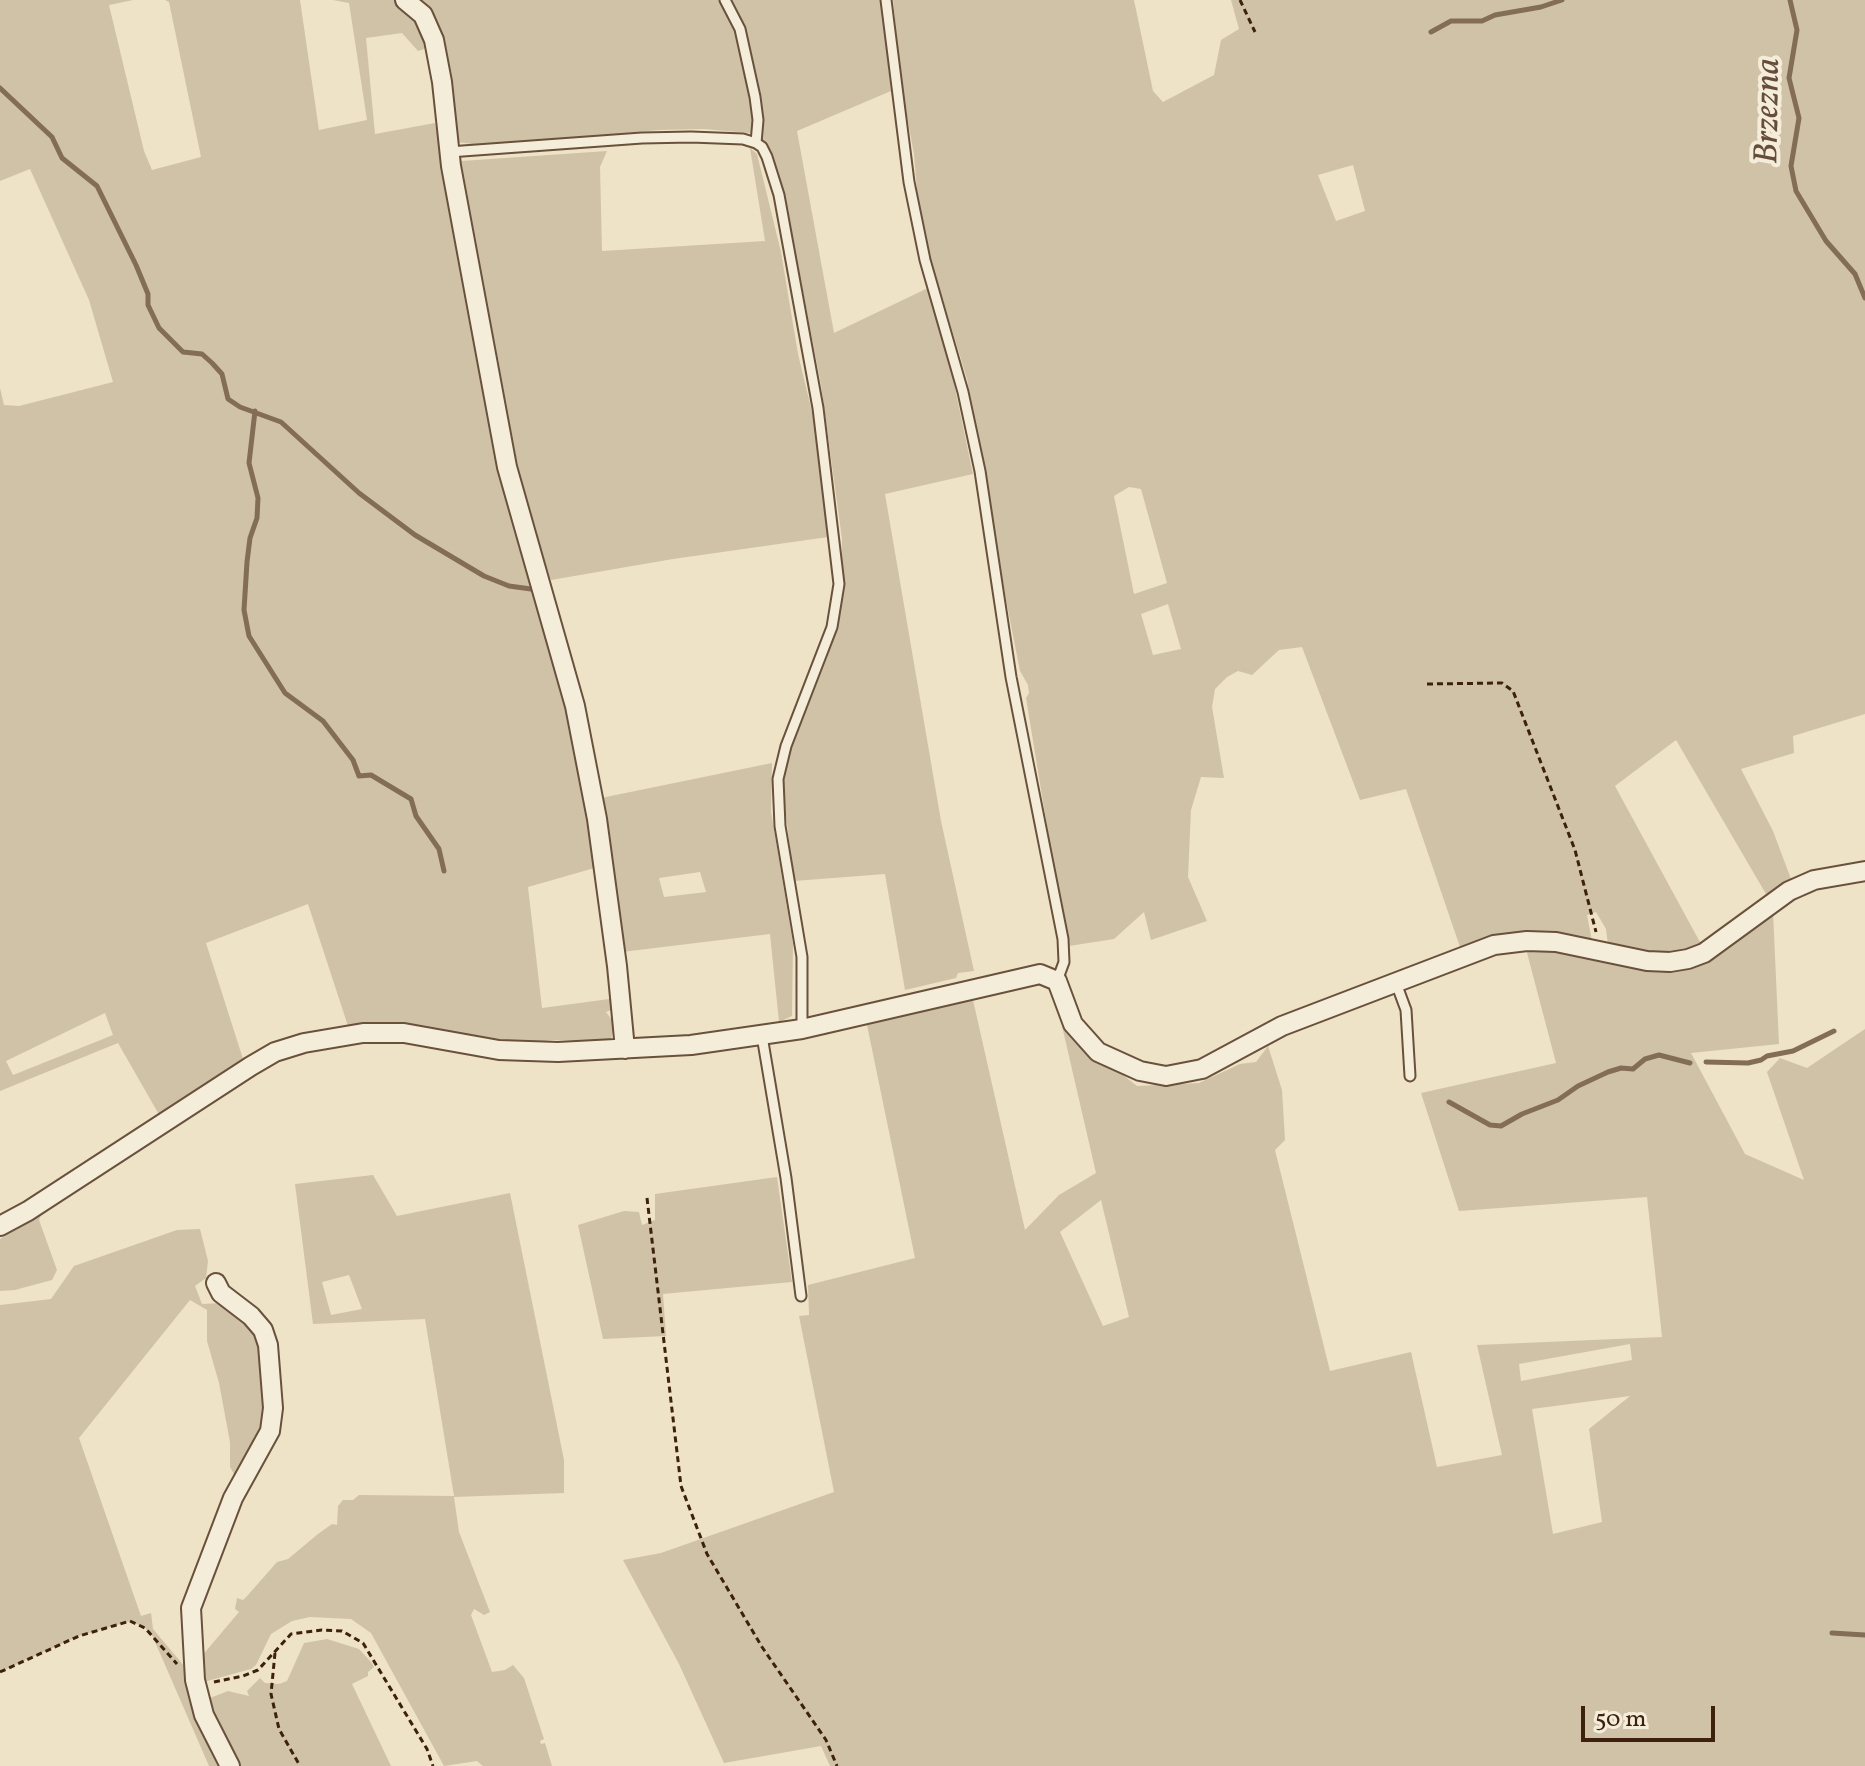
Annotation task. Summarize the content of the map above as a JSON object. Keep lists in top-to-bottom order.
{
  "water": ["Brzezna"],
  "scale_bar": "50 m"
}
